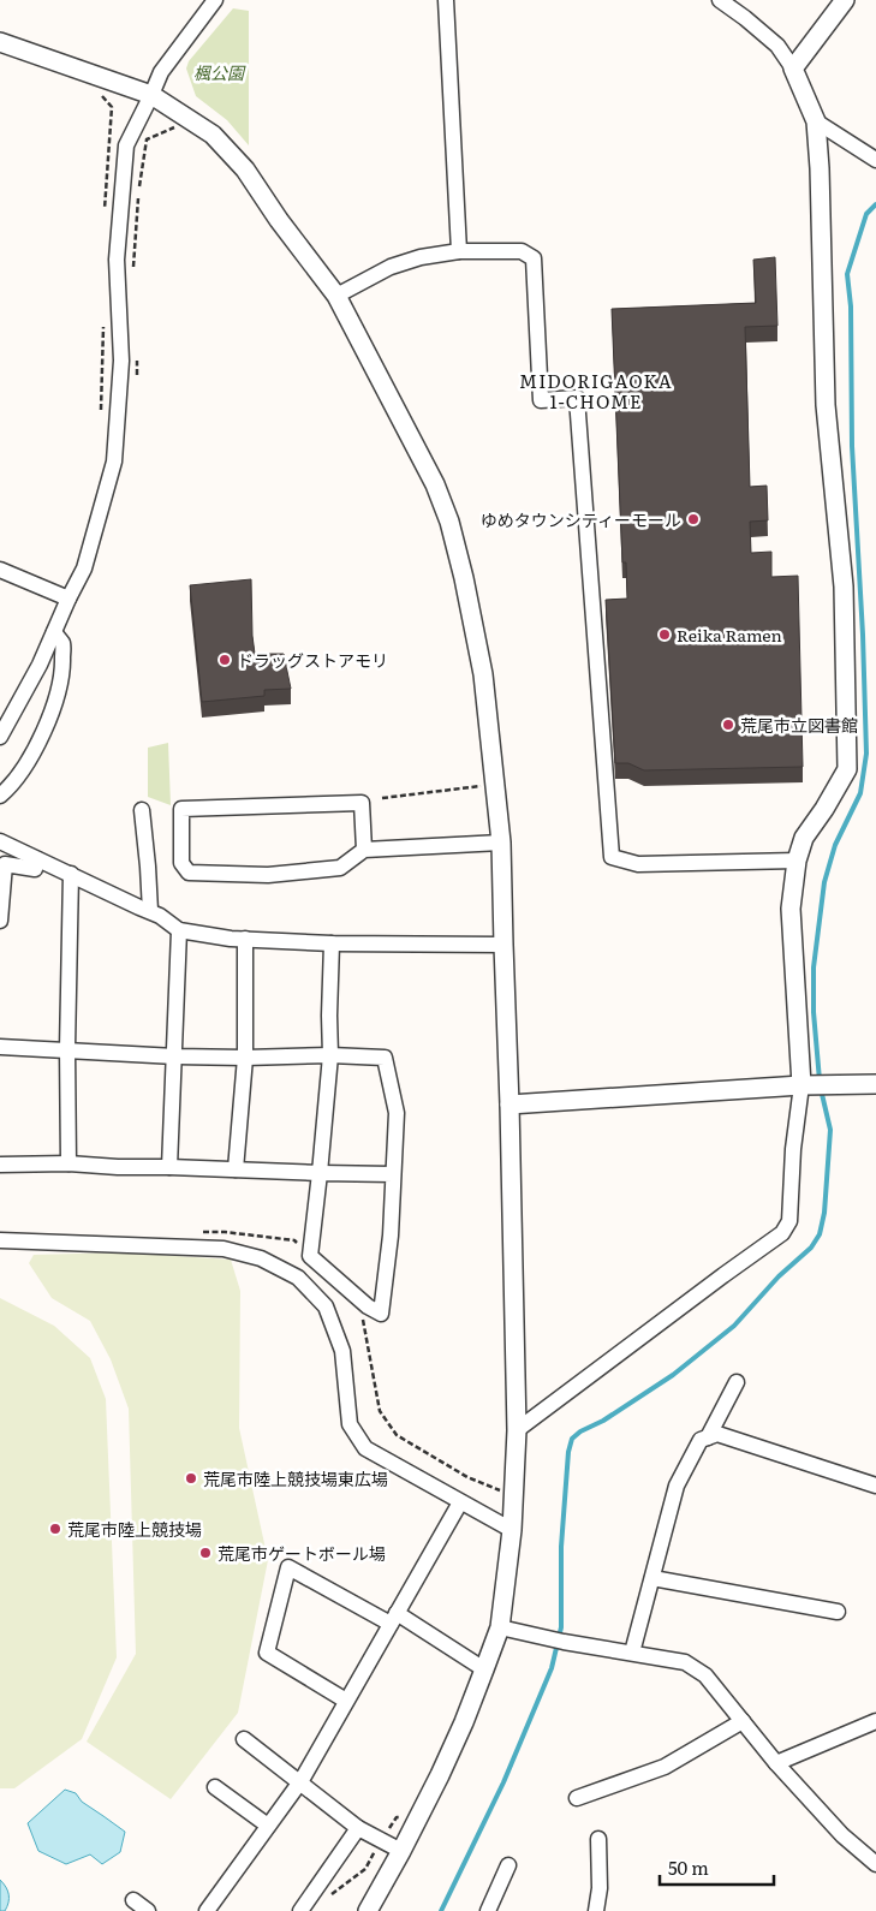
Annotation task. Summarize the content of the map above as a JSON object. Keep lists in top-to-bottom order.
{
  "districts": ["MIDORIGAOKA 1-CHOME"],
  "parks": ["楓公園"],
  "places": [
    "ゆめタウンシティーモール",
    "Reika Ramen",
    "ドラッグストアモリ",
    "荒尾市立図書館",
    "荒尾市陸上競技場東広場",
    "荒尾市陸上競技場",
    "荒尾市ゲートボール場"
  ],
  "scale_bar": "50 m"
}
